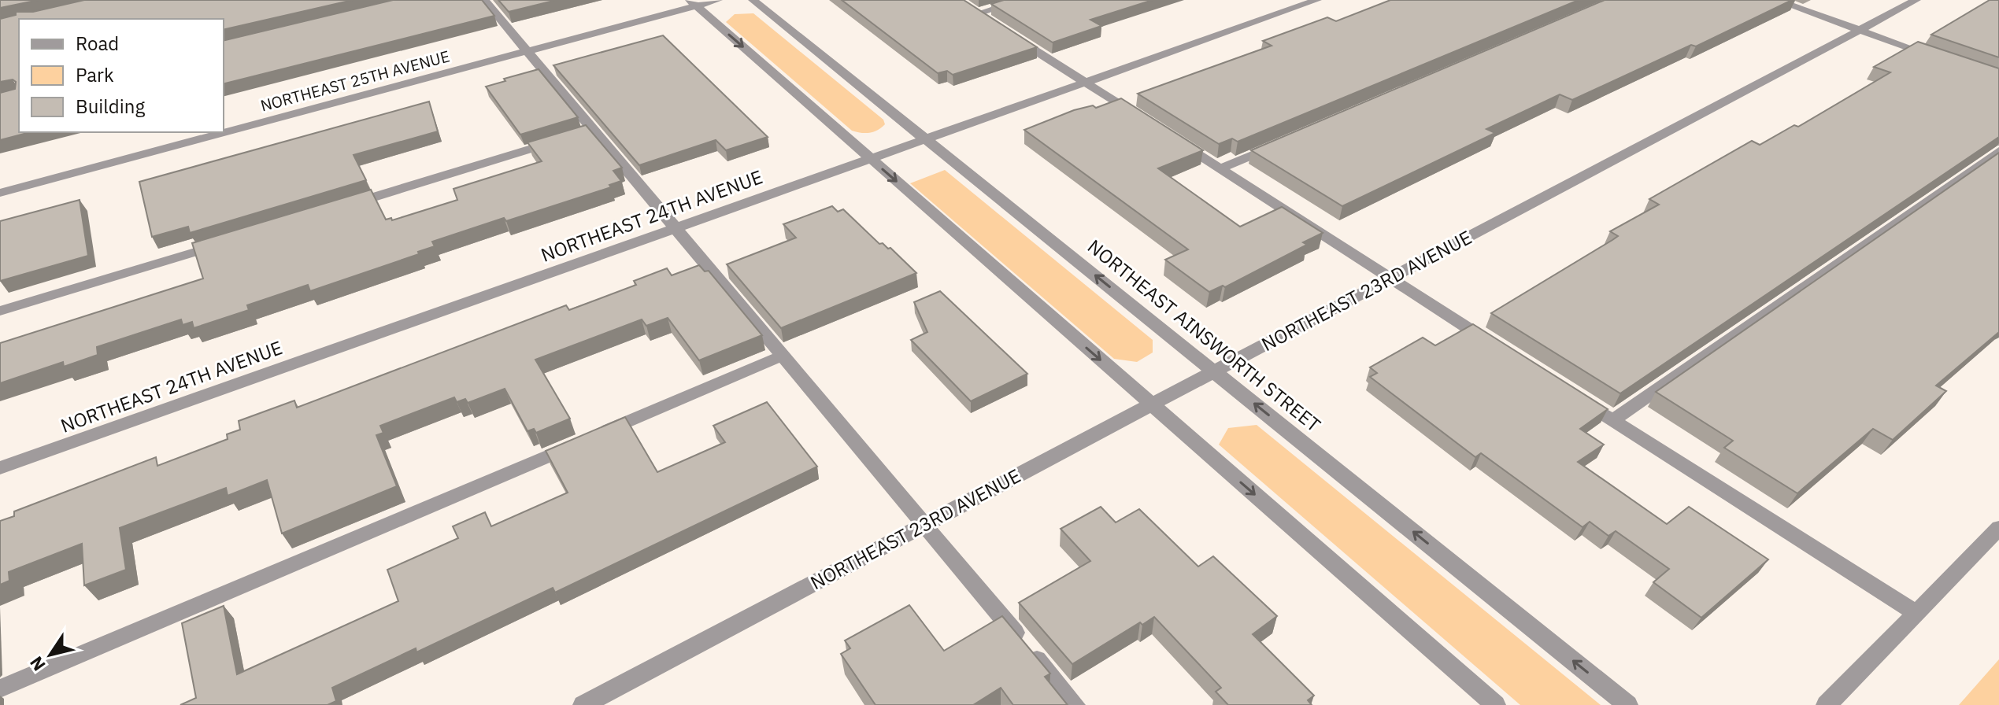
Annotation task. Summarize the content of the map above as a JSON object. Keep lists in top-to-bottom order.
{
  "streets": {
    "street": [
      "NORTHEAST 25TH AVENUE",
      "NORTHEAST 24TH AVENUE",
      "NORTHEAST 23RD AVENUE",
      "NORTHEAST AINSWORTH STREET"
    ]
  },
  "crossings": [
    ["NORTHEAST 24TH AVENUE", "NORTHEAST AINSWORTH STREET"],
    ["NORTHEAST 23RD AVENUE", "NORTHEAST AINSWORTH STREET"]
  ],
  "legend": ["Road", "Park", "Building"],
  "north": "bottom left"
}
